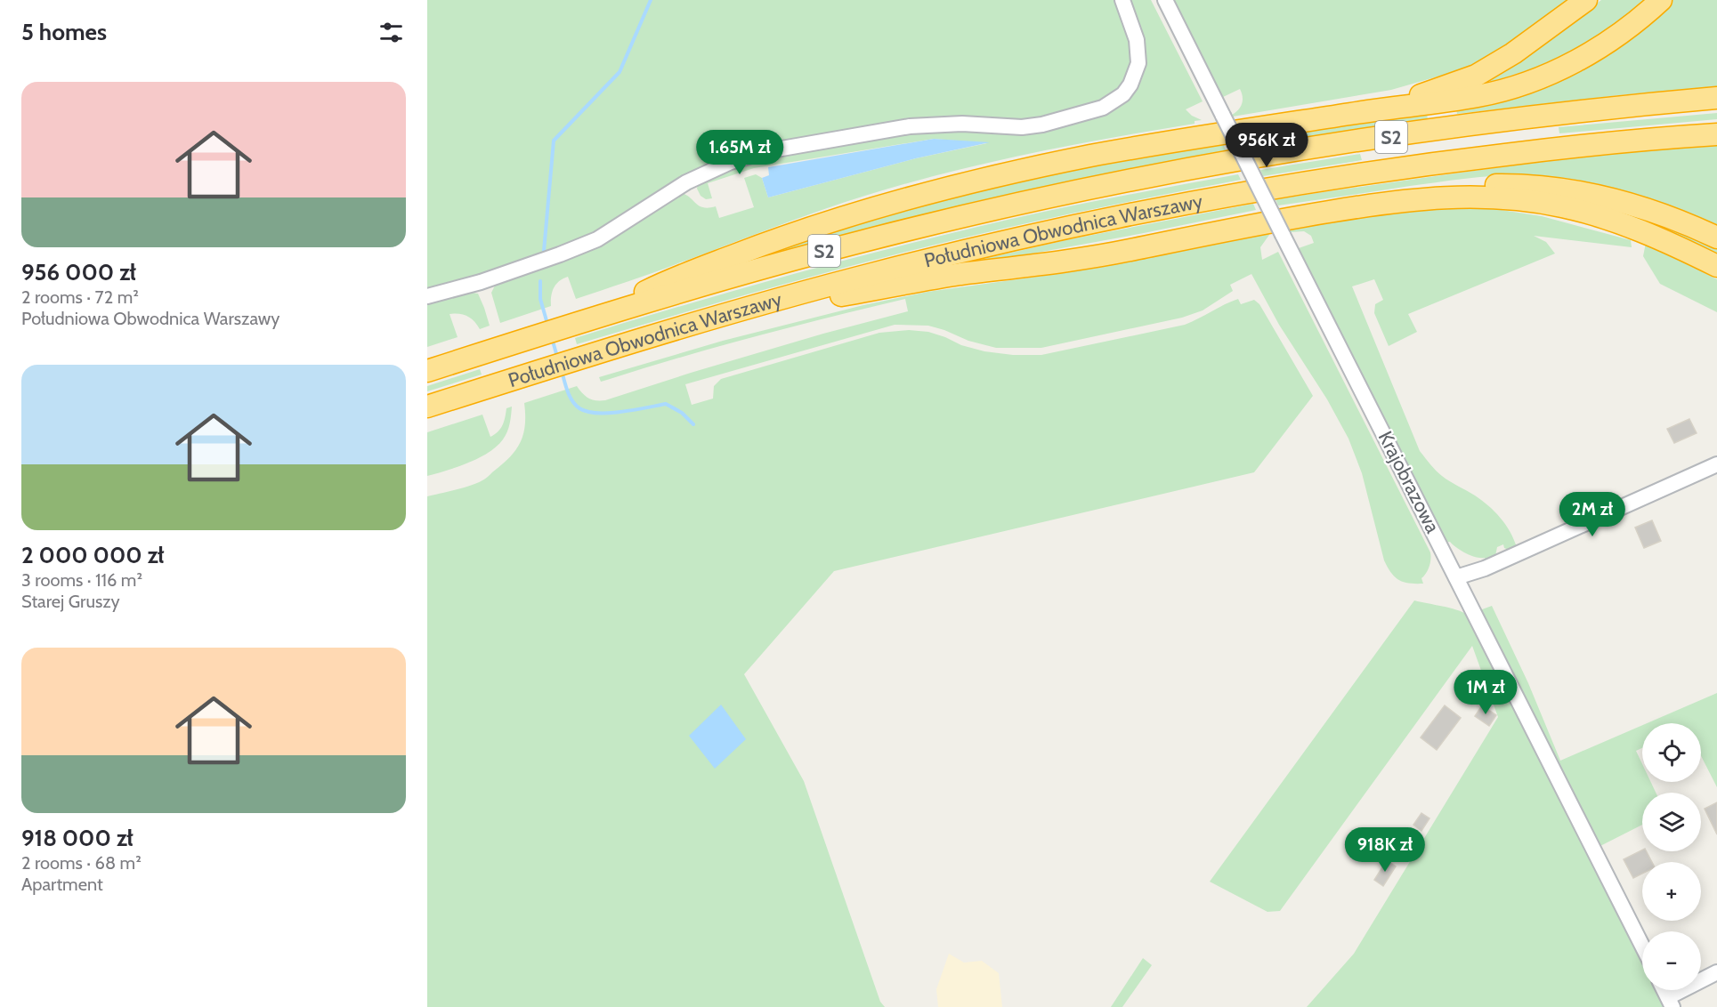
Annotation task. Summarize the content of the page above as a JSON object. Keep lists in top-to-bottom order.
{
  "streets": {
    "highway": ["S2", "Południowa Obwodnica Warszawy"],
    "street": ["Krajobrazowa"]
  },
  "page": {
    "heading": "5 homes",
    "list": [
      {
        "name": "956 000 zł",
        "note": "2 rooms · 72 m² · Południowa Obwodnica Warszawy"
      },
      {
        "name": "2 000 000 zł",
        "note": "3 rooms · 116 m² · Starej Gruszy"
      },
      {
        "name": "918 000 zł",
        "note": "2 rooms · 68 m² · Apartment"
      }
    ],
    "price": [
      "956K zł",
      "1.65M zł",
      "2M zł",
      "1M zł",
      "918K zł"
    ],
    "map_buttons": ["+", "−"]
  }
}
